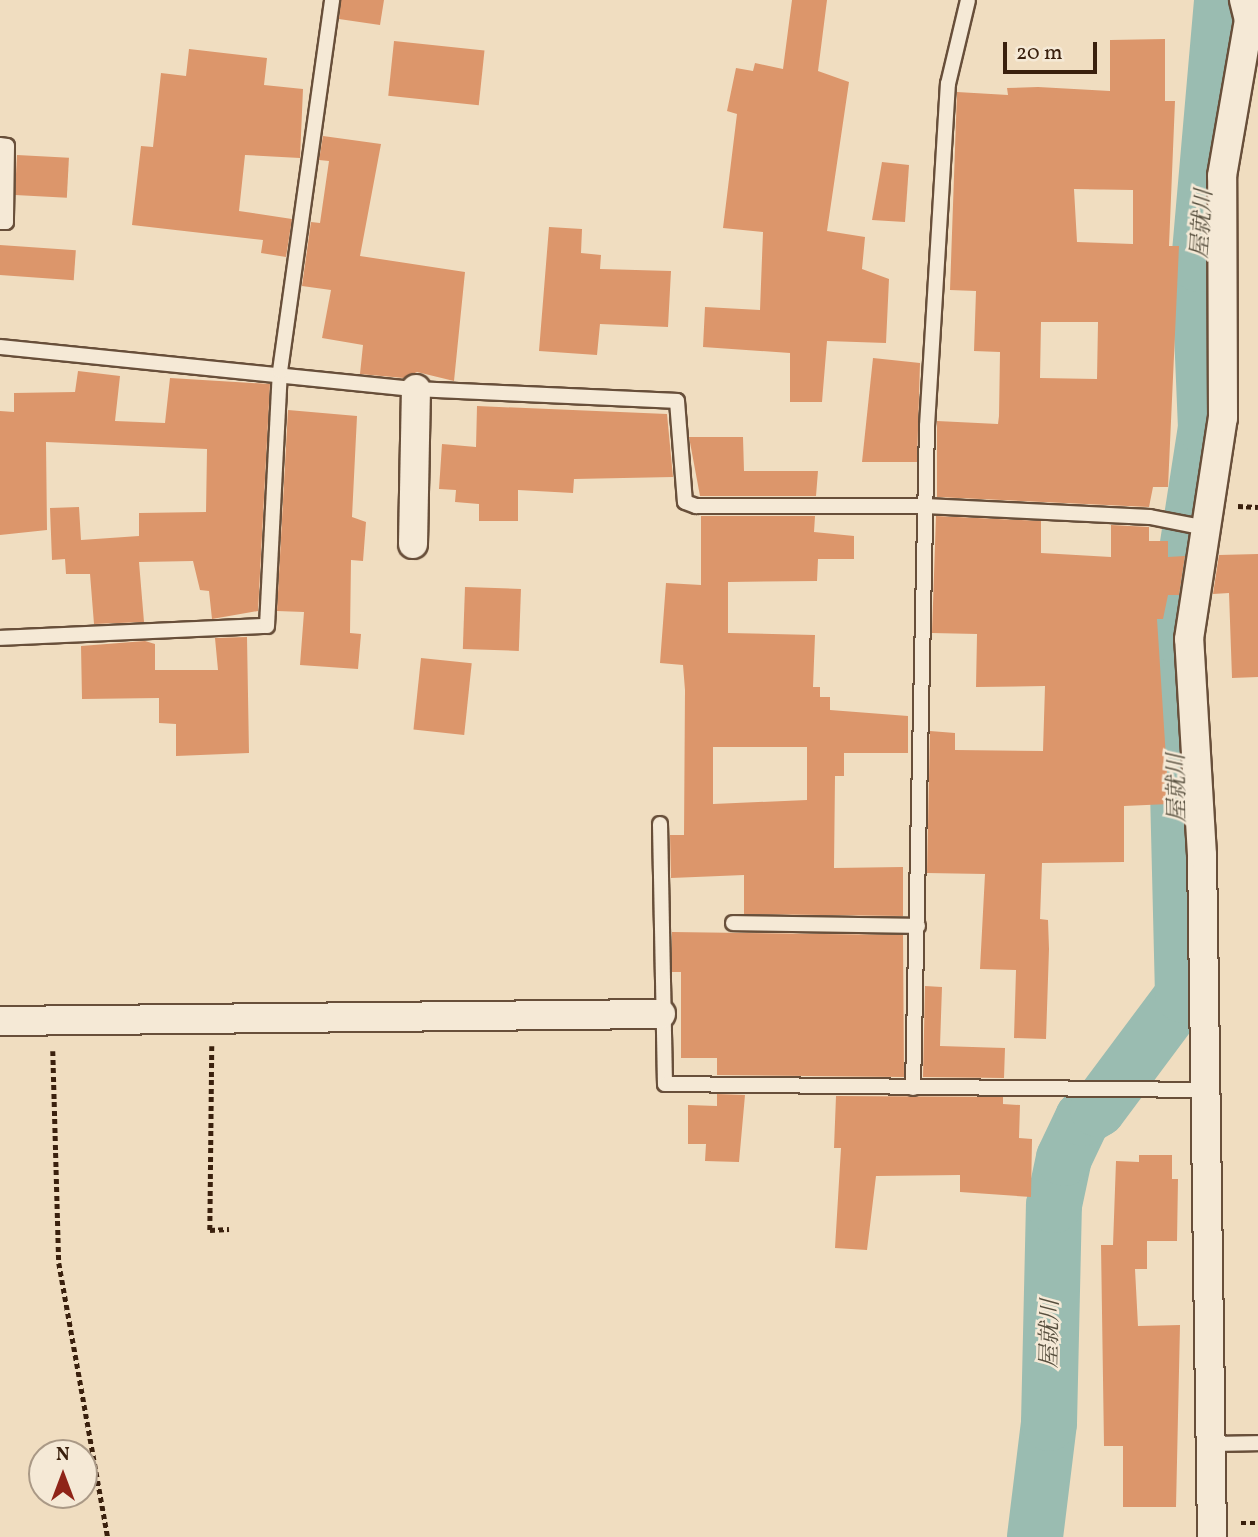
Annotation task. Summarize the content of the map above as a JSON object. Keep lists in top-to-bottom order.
{
  "water": ["屋就川"],
  "scale_bar": "20 m",
  "north": "top"
}
